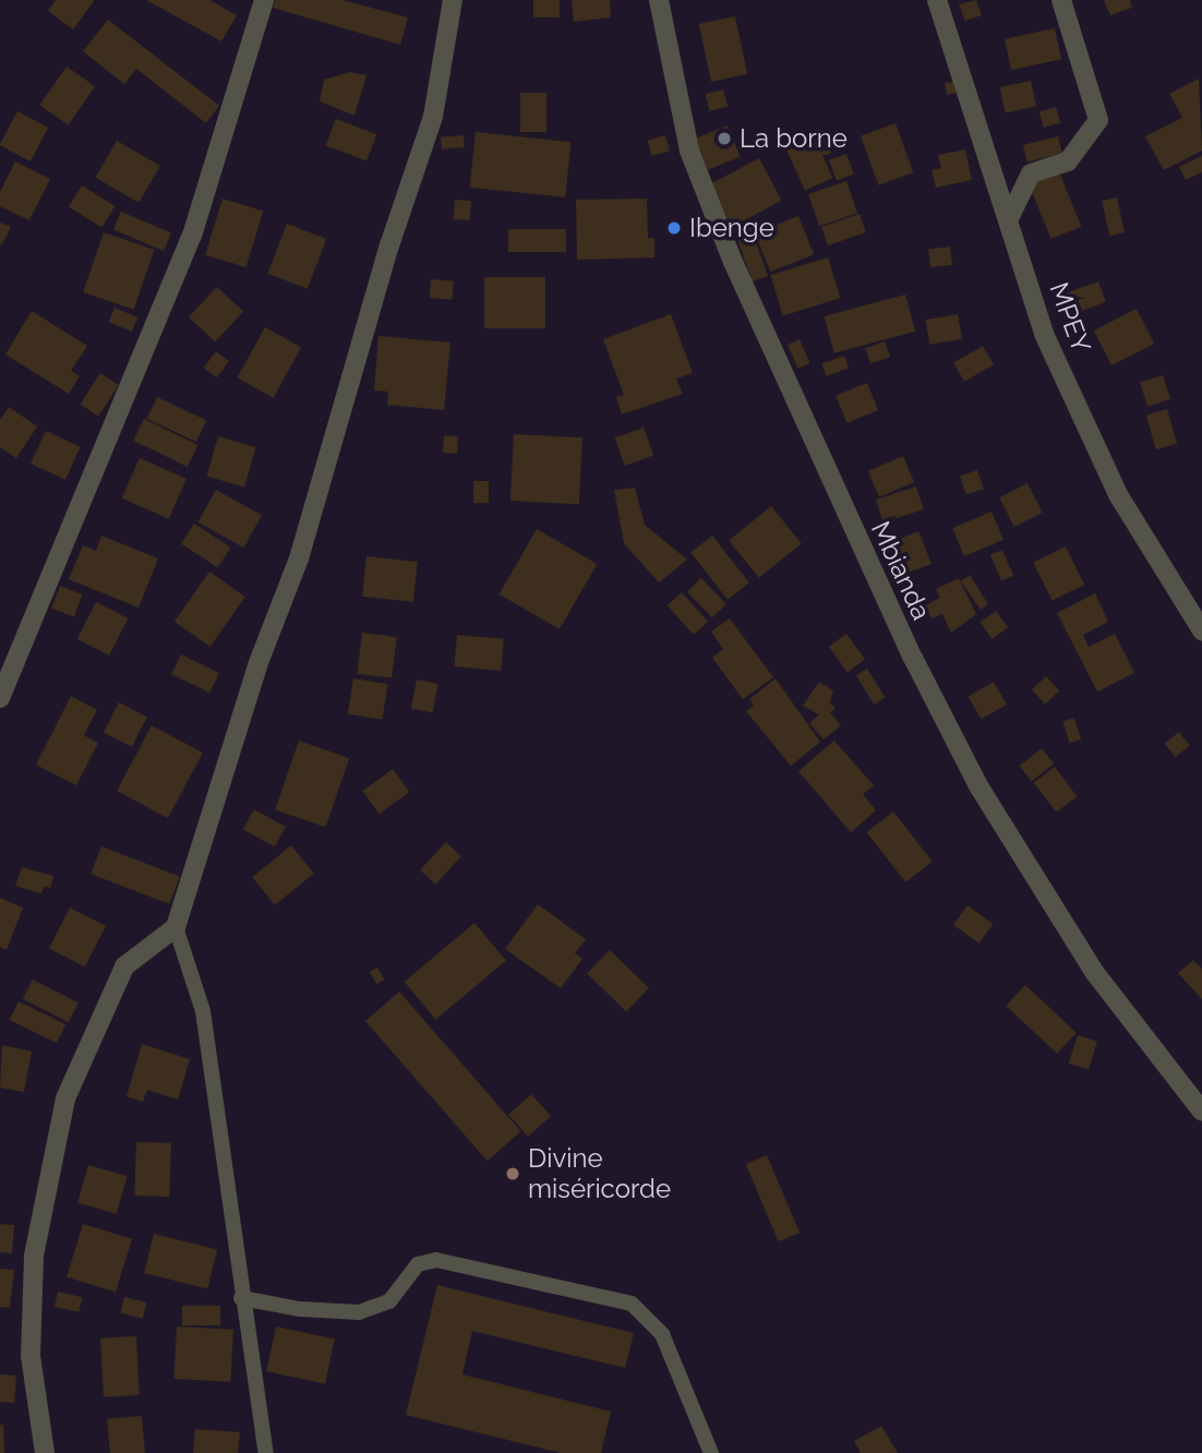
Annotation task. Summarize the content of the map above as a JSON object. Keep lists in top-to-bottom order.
{
  "streets": {
    "street": ["MPEY", "Mbianda"]
  },
  "places": ["La borne", "Ibenge", "Divine miséricorde"]
}
